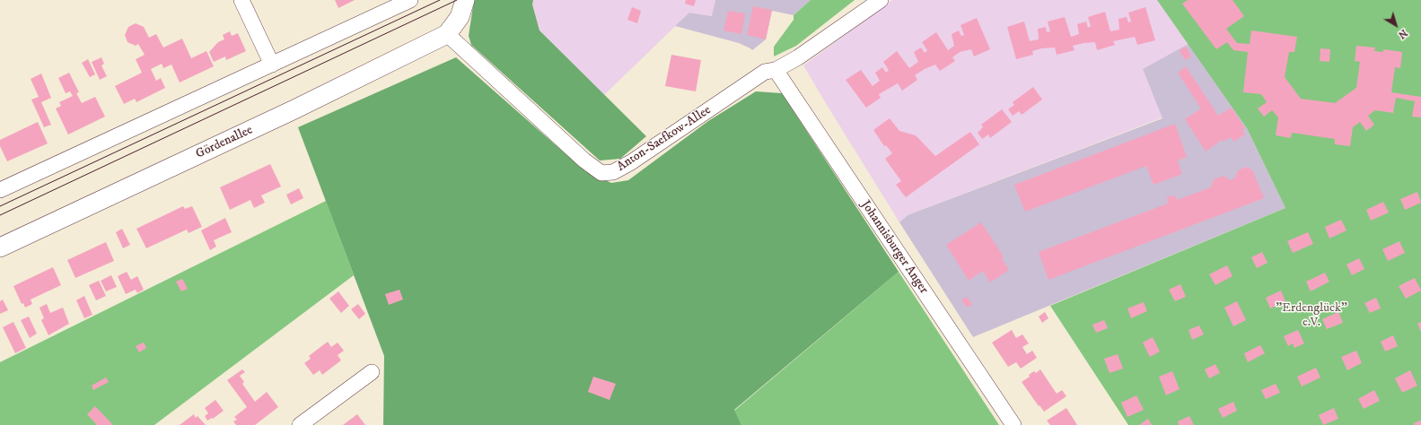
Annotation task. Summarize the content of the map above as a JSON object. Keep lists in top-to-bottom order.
{
  "streets": {
    "street": ["Anton-Saefkow-Allee", "Gördenallee", "Johannisburger Anger"]
  },
  "crossings": [
    ["Anton-Saefkow-Allee", "Gördenallee"],
    ["Anton-Saefkow-Allee", "Johannisburger Anger"]
  ],
  "parks": ["\"Erdenglück\" e.V."],
  "north": "bottom right"
}
